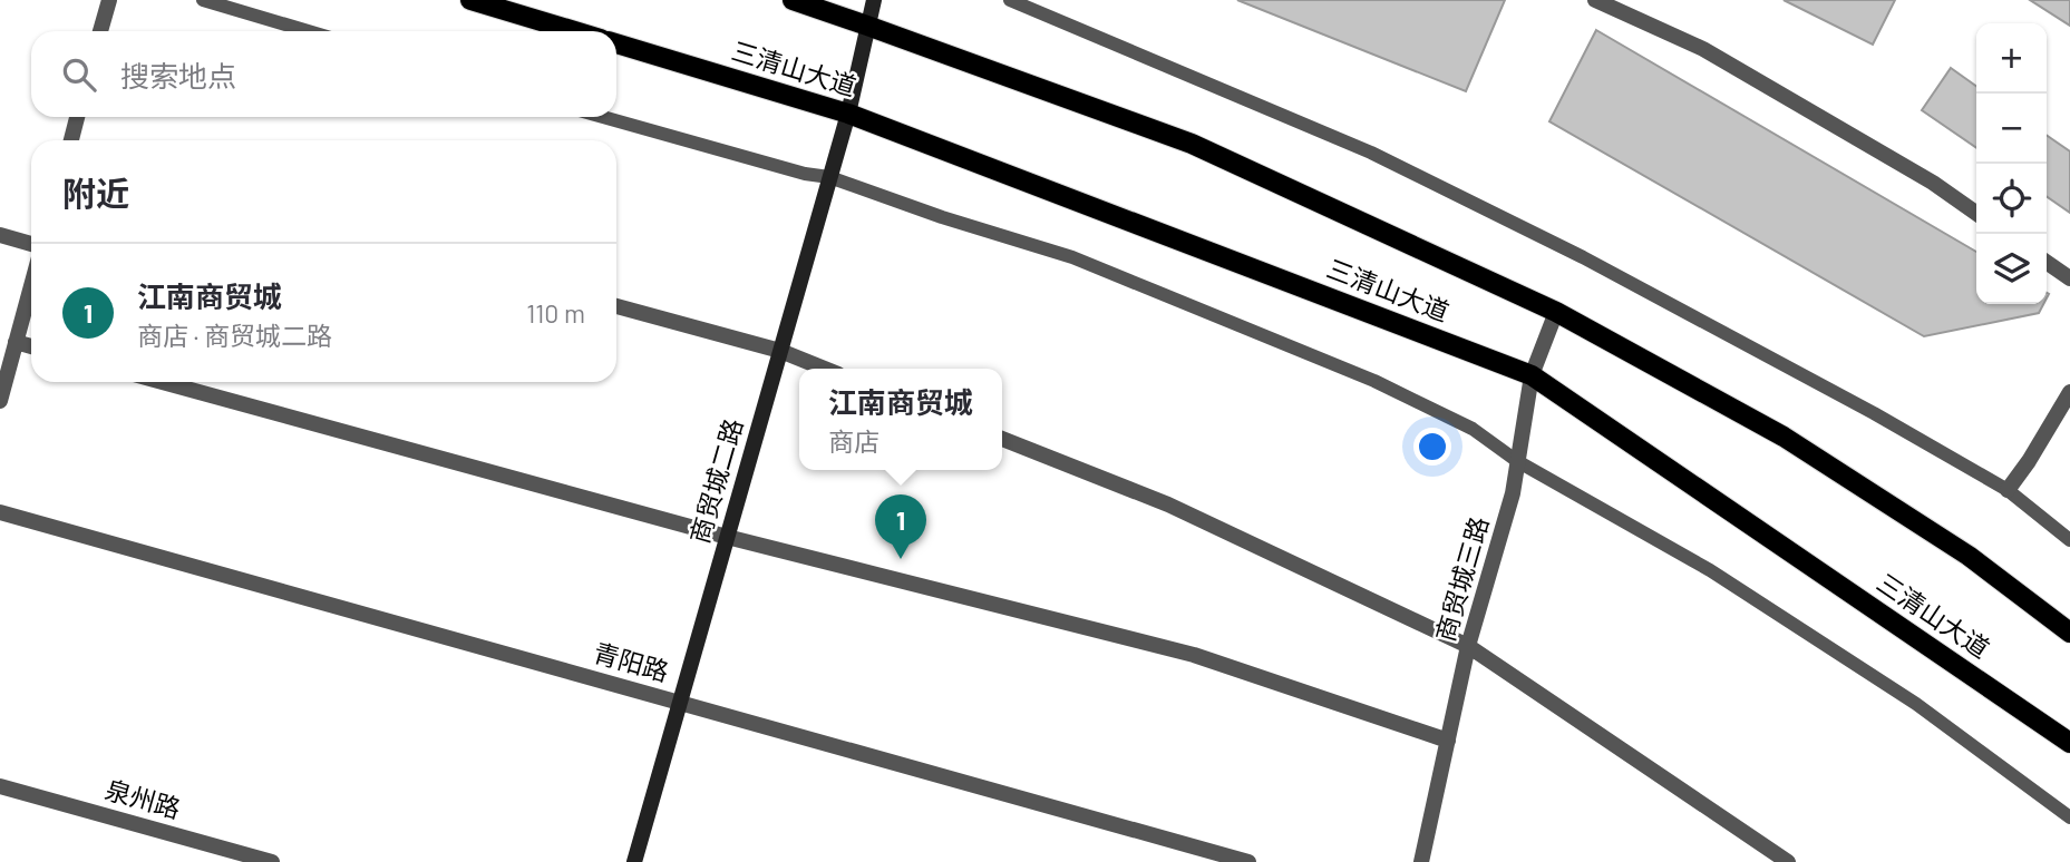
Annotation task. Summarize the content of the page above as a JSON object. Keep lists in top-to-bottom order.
{
  "streets": {
    "main road": ["三清山大道"],
    "street": [
      "商贸城二路",
      "商贸城三路",
      "青阳路",
      "泉州路"
    ]
  },
  "crossings": [
    ["三清山大道", "商贸城二路"],
    ["三清山大道", "商贸城三路"],
    ["商贸城二路", "青阳路"]
  ],
  "page": {
    "map_buttons": ["+", "−"],
    "search": "搜索地点",
    "heading": "附近",
    "list": [
      {
        "mark": "1",
        "name": "江南商贸城",
        "note": "商店 · 商贸城二路",
        "value": "110 m"
      }
    ],
    "popup": ["江南商贸城", "商店"],
    "pins": "1"
  }
}
